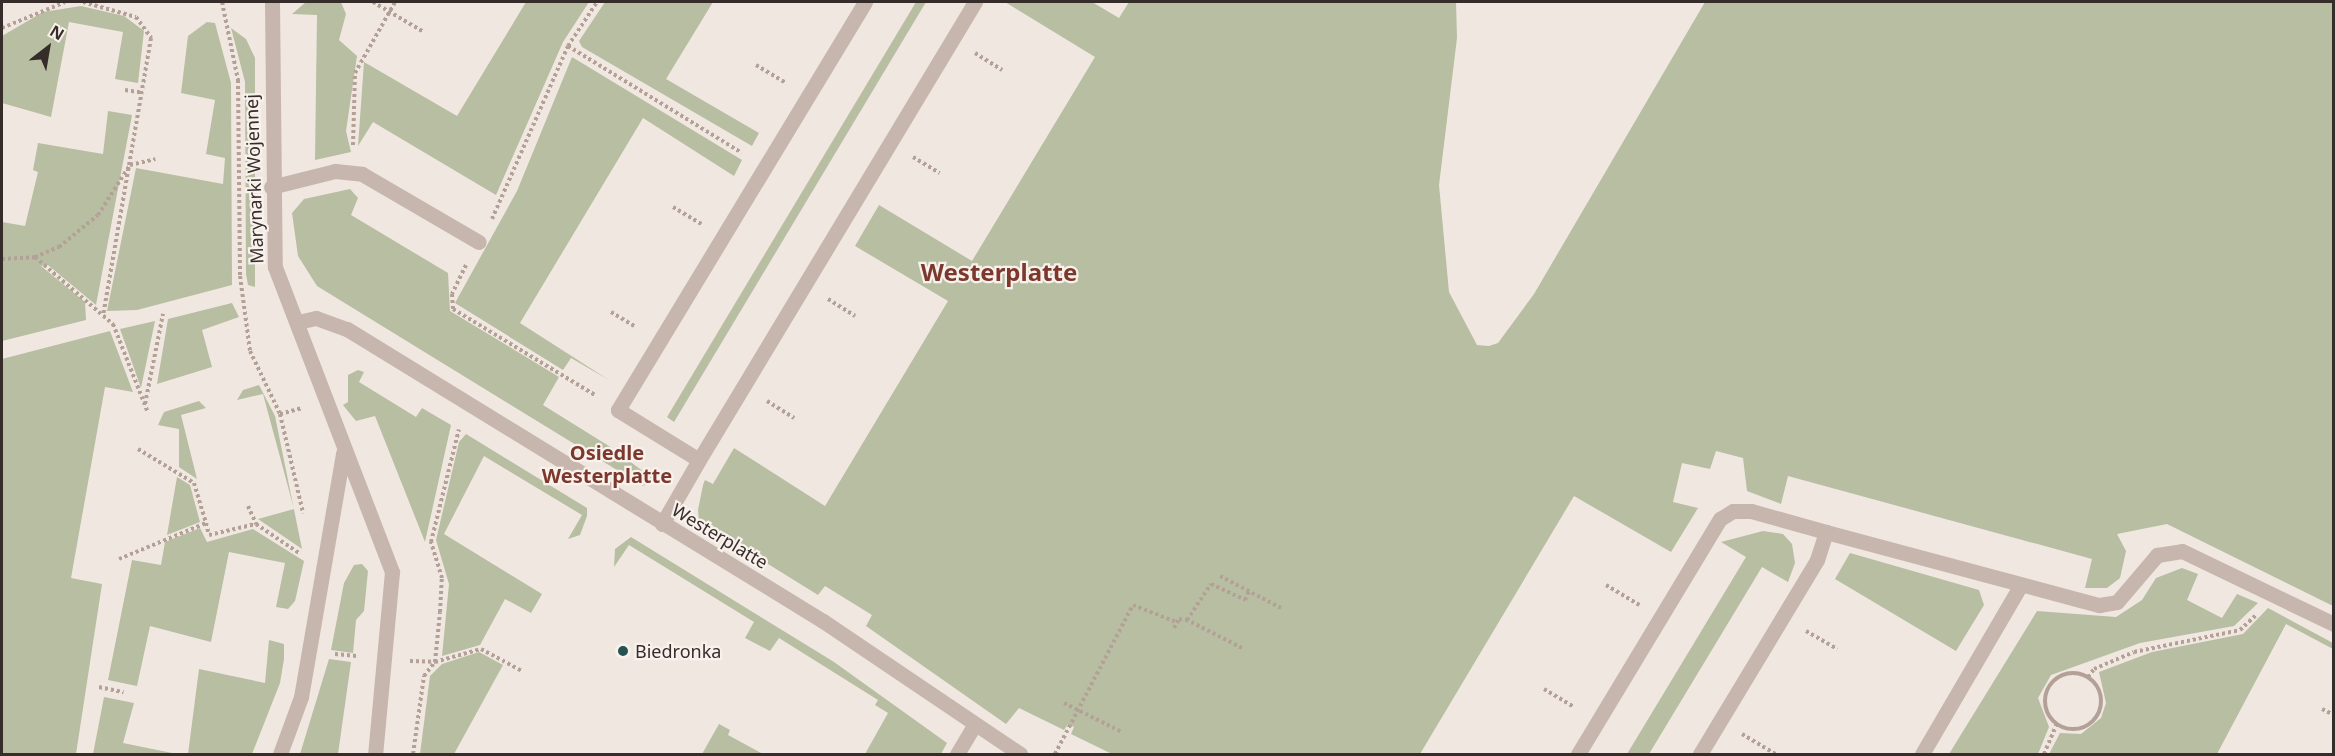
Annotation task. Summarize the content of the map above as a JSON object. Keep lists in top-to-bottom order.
{
  "streets": {
    "street": ["Marynarki Wojennej", "Westerplatte"]
  },
  "crossings": [
    ["Marynarki Wojennej", "Westerplatte"]
  ],
  "districts": ["Westerplatte", "Osiedle Westerplatte"],
  "places": ["Biedronka"],
  "north": "top right"
}
